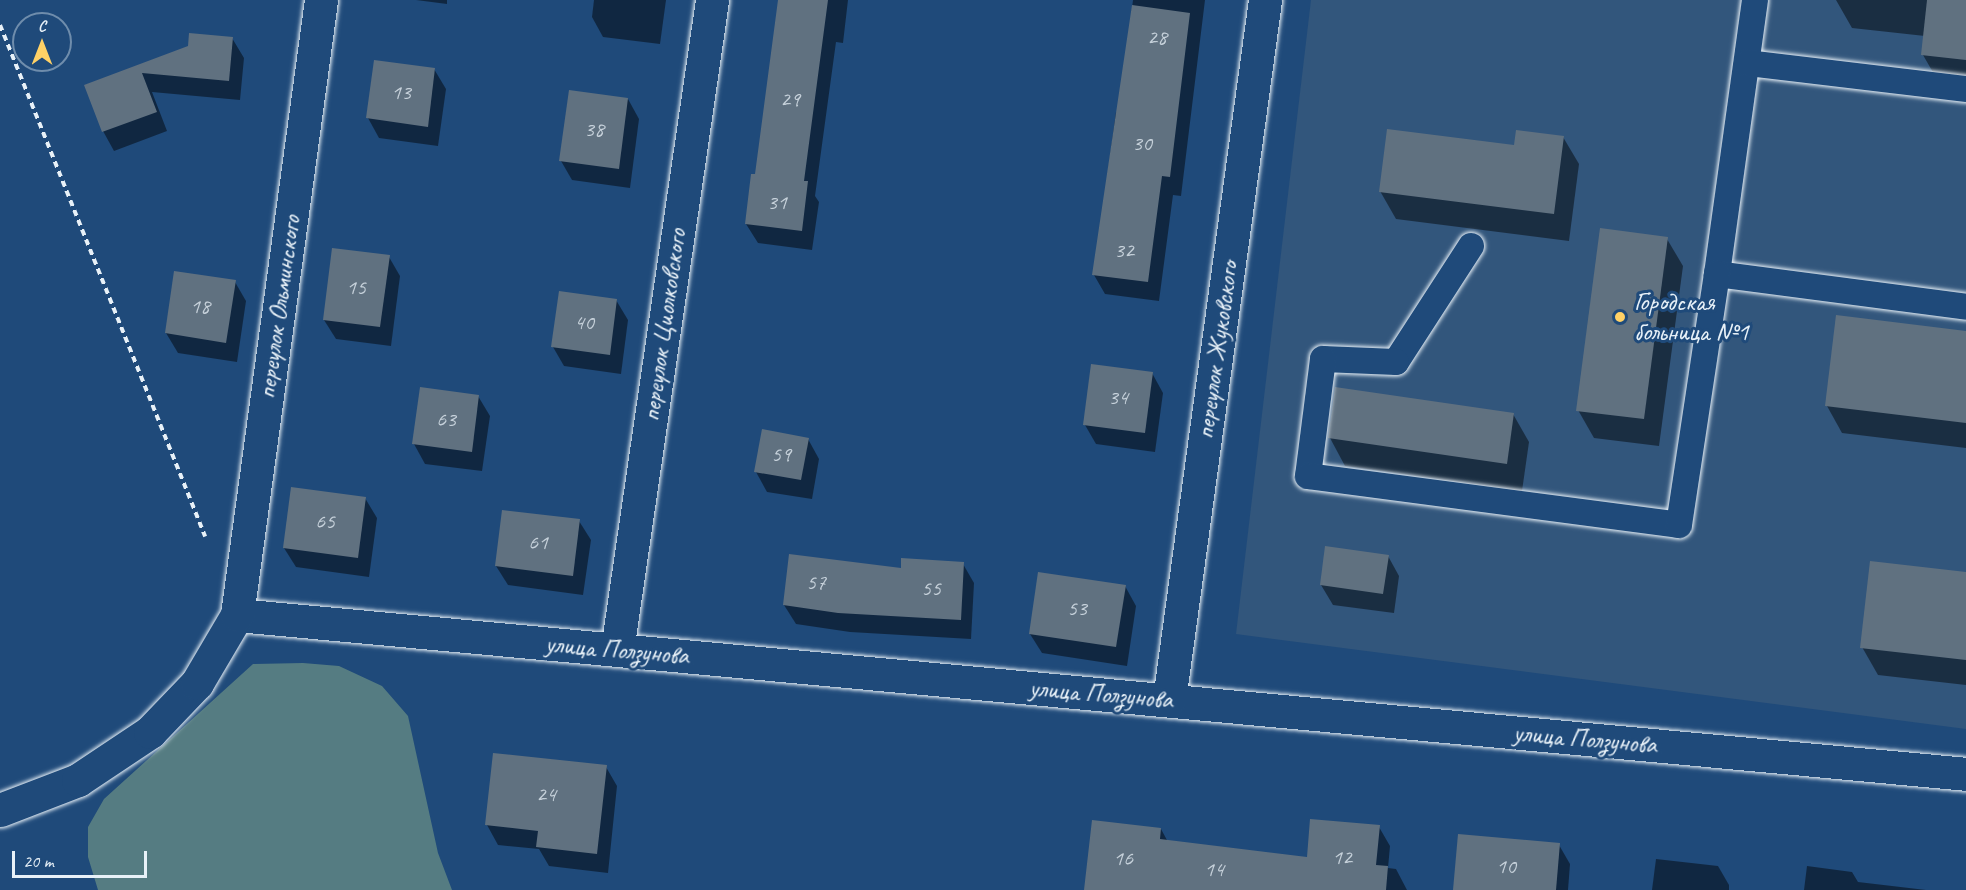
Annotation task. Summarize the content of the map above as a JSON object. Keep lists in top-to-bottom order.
{
  "streets": {
    "street": [
      "переулок Ольминского",
      "переулок Циолковского",
      "переулок Жуковского",
      "улица Ползунова"
    ]
  },
  "crossings": [
    ["переулок Ольминского", "улица Ползунова"],
    ["переулок Циолковского", "улица Ползунова"],
    ["переулок Жуковского", "улица Ползунова"]
  ],
  "places": ["Городская больница №1"],
  "house_numbers": [
    "28",
    "13",
    "29",
    "38",
    "30",
    "31",
    "32",
    "15",
    "18",
    "40",
    "34",
    "63",
    "59",
    "65",
    "61",
    "57",
    "55",
    "53",
    "24",
    "12",
    "16",
    "10",
    "14"
  ],
  "scale_bar": "20 m",
  "north": "top"
}
